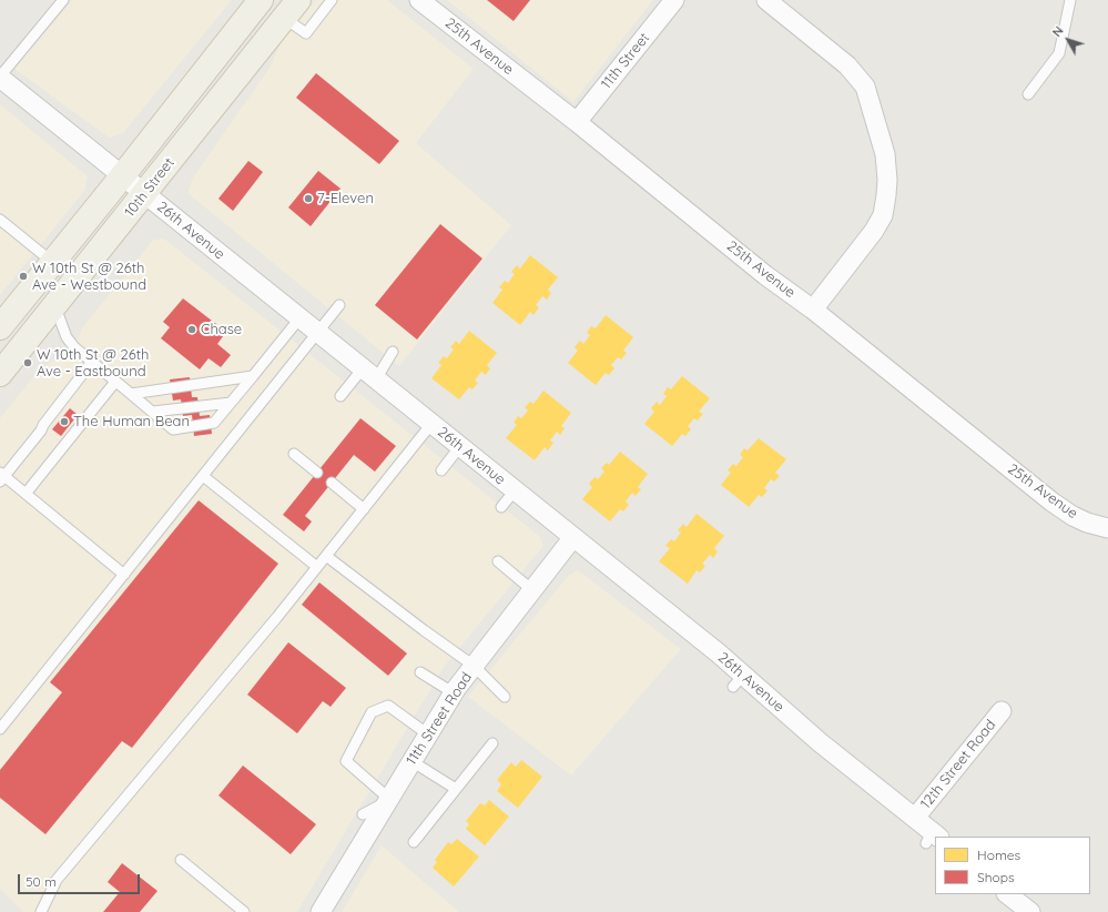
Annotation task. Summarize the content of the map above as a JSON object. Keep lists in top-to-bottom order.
{
  "streets": {
    "main road": ["10th Street"],
    "street": [
      "25th Avenue",
      "11th Street",
      "26th Avenue",
      "11th Street Road",
      "12th Street Road"
    ]
  },
  "crossings": [
    ["25th Avenue", "11th Street"],
    ["10th Street", "26th Avenue"],
    ["26th Avenue", "11th Street Road"],
    ["26th Avenue", "12th Street Road"]
  ],
  "places": [
    "7-Eleven",
    "W 10th St @ 26th Ave - Westbound",
    "Chase",
    "W 10th St @ 26th Ave - Eastbound",
    "The Human Bean"
  ],
  "legend": ["Homes", "Shops"],
  "scale_bar": "50 m",
  "north": "top left"
}
